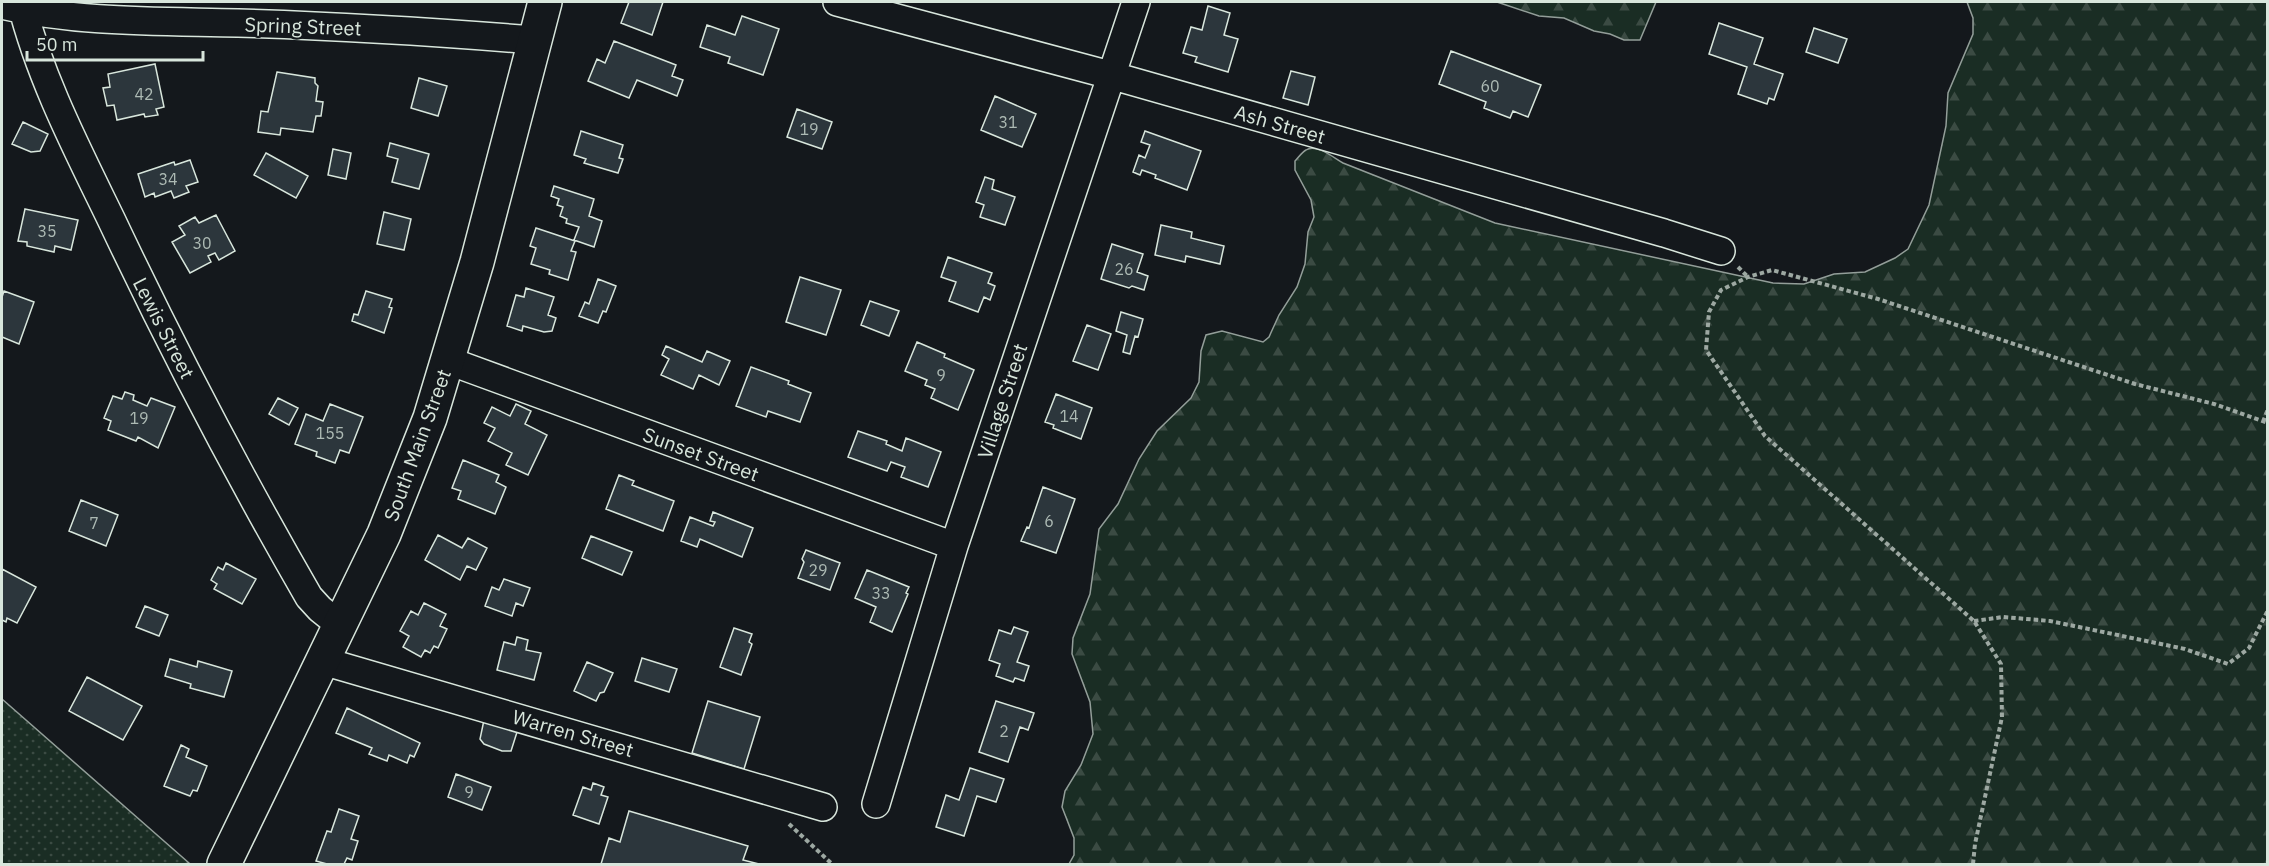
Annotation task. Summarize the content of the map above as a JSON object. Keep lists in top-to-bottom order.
{
  "streets": {
    "main road": ["South Main Street"],
    "street": [
      "Spring Street",
      "Ash Street",
      "Lewis Street",
      "Village Street",
      "Sunset Street",
      "Warren Street"
    ]
  },
  "crossings": [
    ["Spring Street", "Lewis Street"],
    ["Spring Street", "South Main Street"],
    ["Ash Street", "Village Street"],
    ["Lewis Street", "South Main Street"],
    ["Village Street", "Sunset Street"],
    ["South Main Street", "Sunset Street"],
    ["South Main Street", "Warren Street"]
  ],
  "house_numbers": [
    "60",
    "42",
    "31",
    "19",
    "34",
    "35",
    "30",
    "26",
    "9",
    "14",
    "19",
    "155",
    "6",
    "7",
    "29",
    "33",
    "2",
    "9"
  ],
  "scale_bar": "50 m"
}
